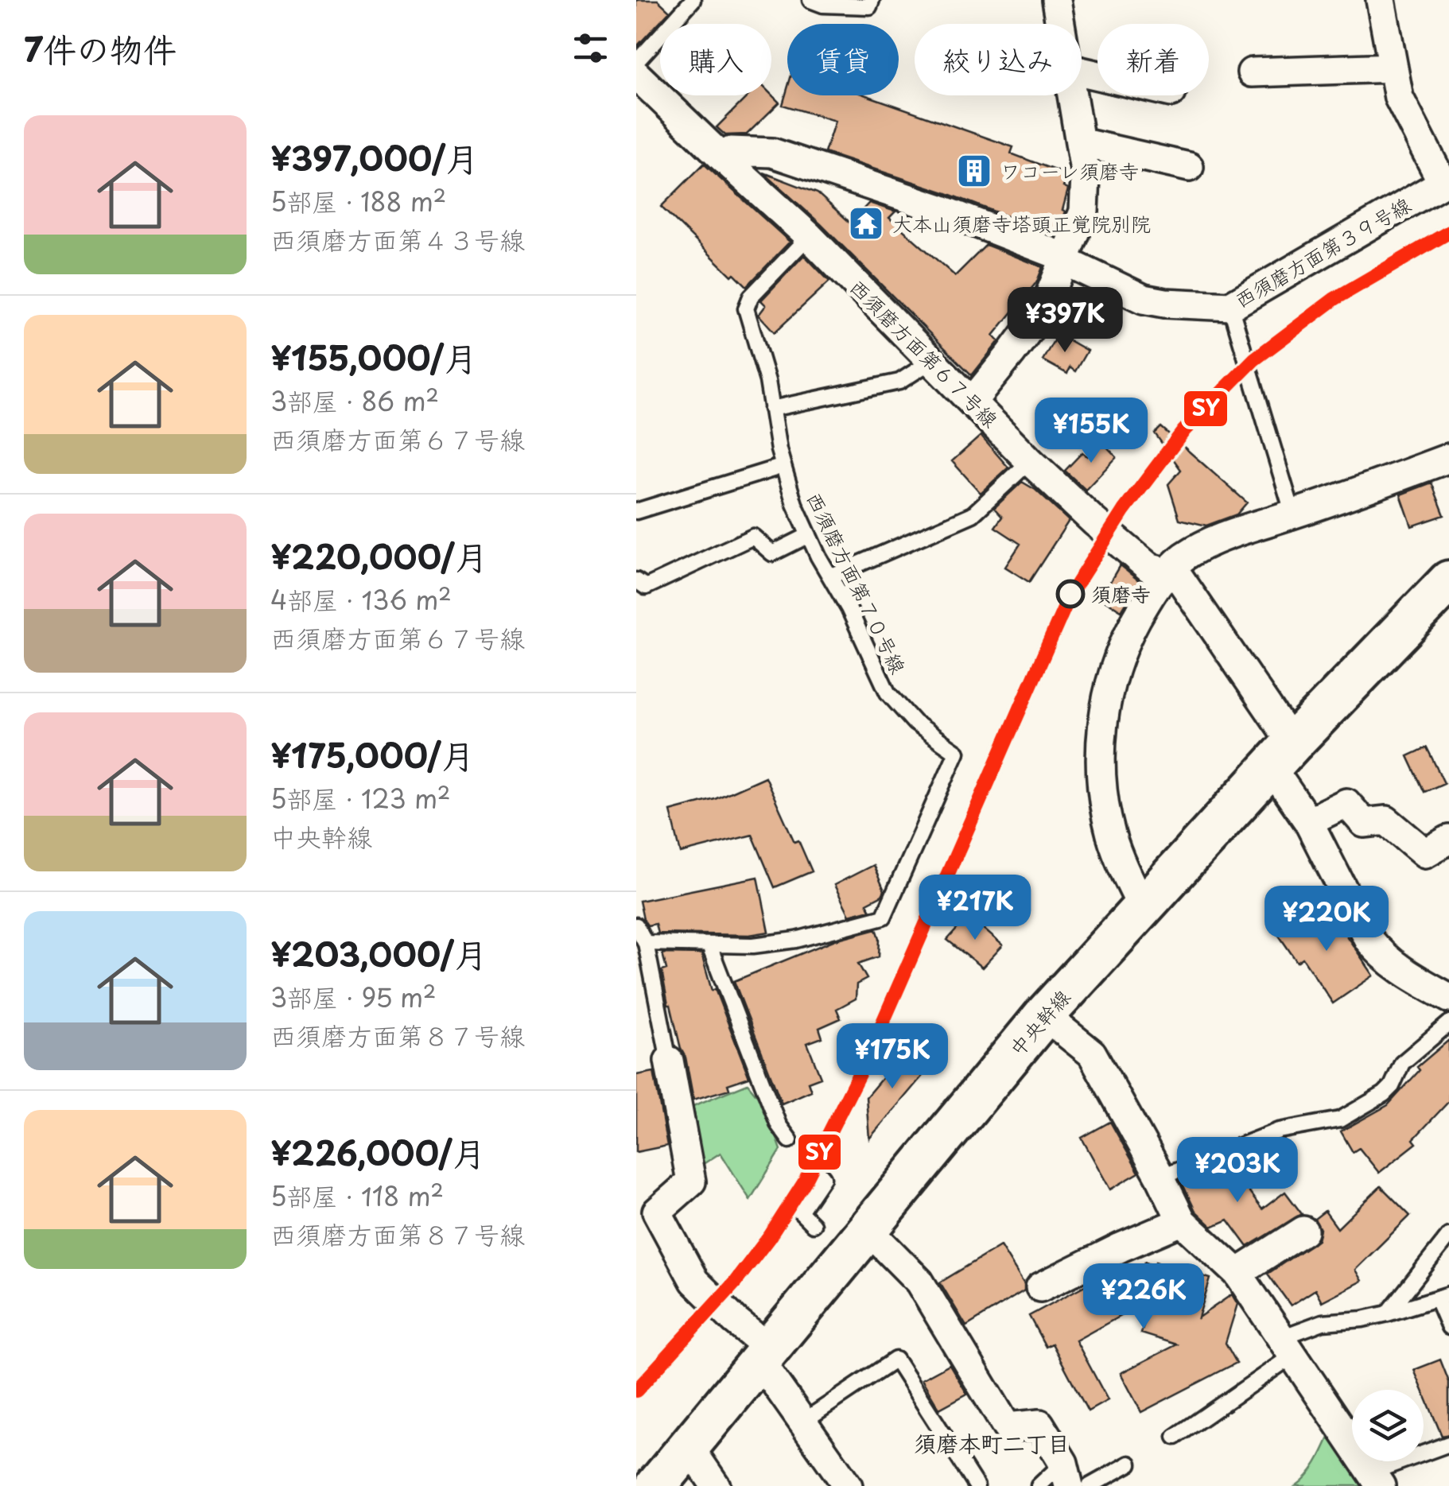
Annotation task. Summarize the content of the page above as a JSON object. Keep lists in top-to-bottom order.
{
  "streets": {
    "street": ["西須磨方面第３９号線", "西須磨方面第６７号線", "中央幹線"],
    "lane": ["西須磨方面第７０号線"]
  },
  "crossings": [
    ["西須磨方面第３９号線", "西須磨方面第６７号線"],
    ["西須磨方面第６７号線", "西須磨方面第７０号線"],
    ["西須磨方面第６７号線", "中央幹線"]
  ],
  "districts": ["須磨本町二丁目"],
  "places": {
    "building": ["ワコーレ須磨寺"],
    "temple": ["大本山須磨寺塔頭正覚院別院"],
    "other": ["須磨寺"]
  },
  "lines": ["transit line SY"],
  "page": {
    "heading": "7件の物件",
    "chip": [
      "購入",
      "賃貸",
      "絞り込み",
      "新着"
    ],
    "list": [
      {
        "name": "¥397,000/月",
        "note": "5部屋 · 188 m² · 西須磨方面第４３号線"
      },
      {
        "name": "¥155,000/月",
        "note": "3部屋 · 86 m² · 西須磨方面第６７号線"
      },
      {
        "name": "¥220,000/月",
        "note": "4部屋 · 136 m² · 西須磨方面第６７号線"
      },
      {
        "name": "¥175,000/月",
        "note": "5部屋 · 123 m² · 中央幹線"
      },
      {
        "name": "¥203,000/月",
        "note": "3部屋 · 95 m² · 西須磨方面第８７号線"
      },
      {
        "name": "¥226,000/月",
        "note": "5部屋 · 118 m² · 西須磨方面第８７号線"
      }
    ],
    "price": [
      "¥397K",
      "¥155K",
      "¥217K",
      "¥220K",
      "¥175K",
      "¥203K",
      "¥226K"
    ]
  }
}
